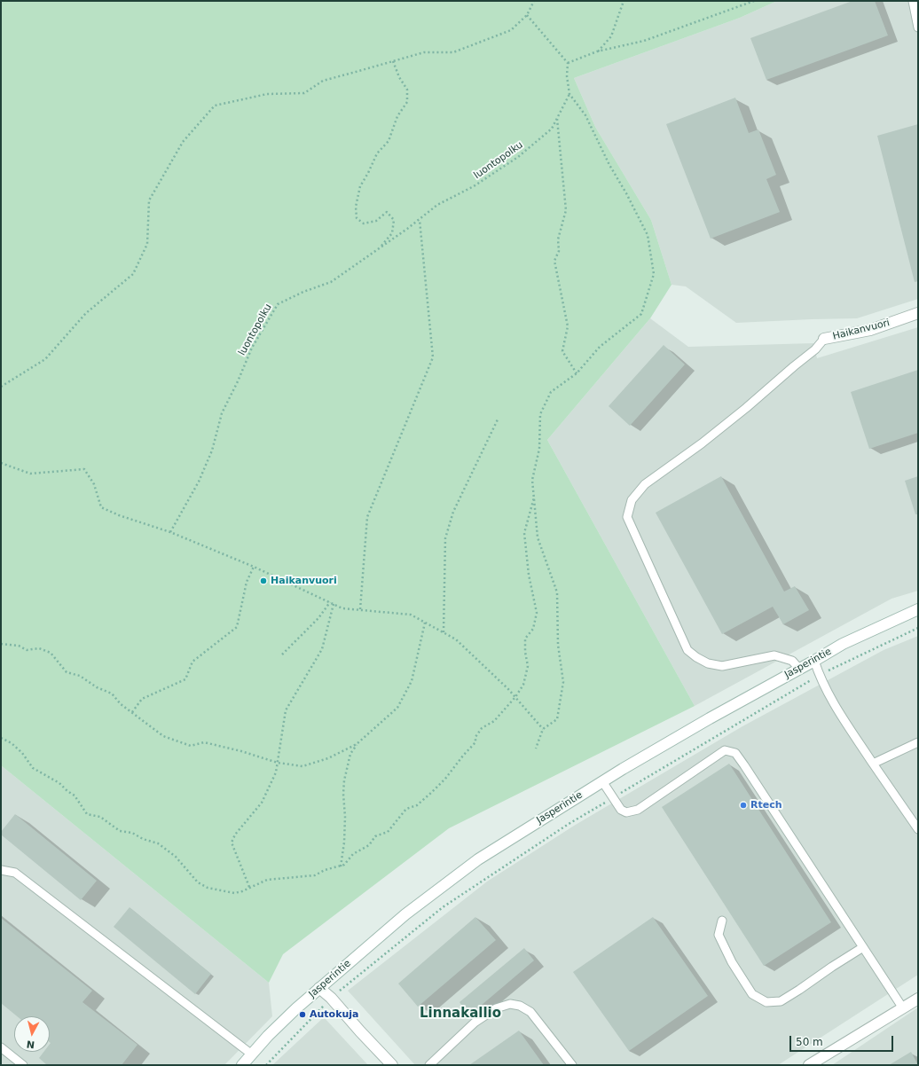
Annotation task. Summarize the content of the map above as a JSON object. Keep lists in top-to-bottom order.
{
  "streets": {
    "main road": ["Haikanvuori", "Jasperintie"],
    "path": ["luontopolku"]
  },
  "districts": ["Linnakallio"],
  "places": ["Haikanvuori", "Rtech", "Autokuja"],
  "scale_bar": "50 m",
  "north": "bottom"
}
